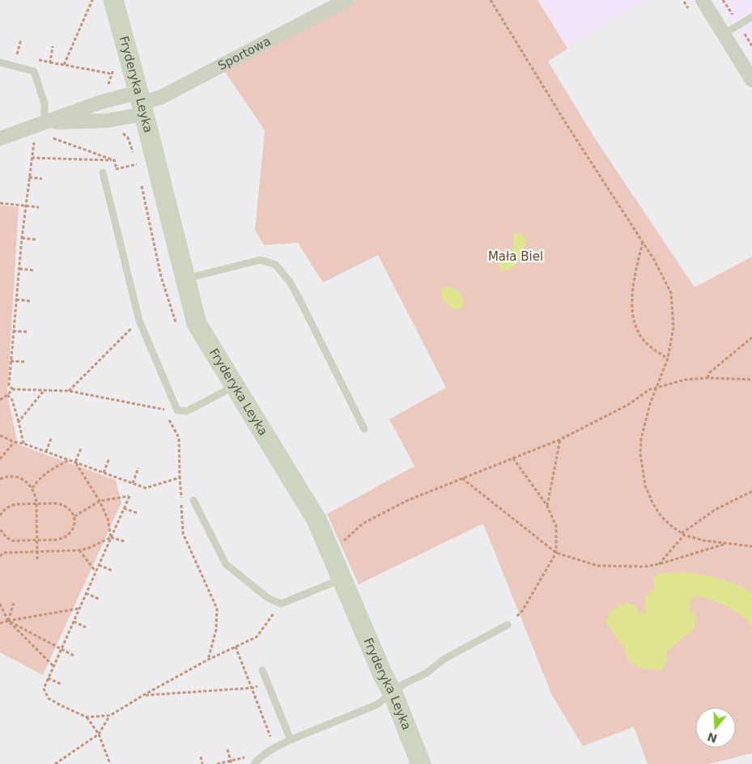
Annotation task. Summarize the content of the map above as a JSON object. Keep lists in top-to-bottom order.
{
  "streets": {
    "street": ["Sportowa", "Fryderyka Leyka"]
  },
  "crossings": [
    ["Sportowa", "Fryderyka Leyka"]
  ],
  "parks": ["Mała Biel"],
  "north": "bottom"
}
